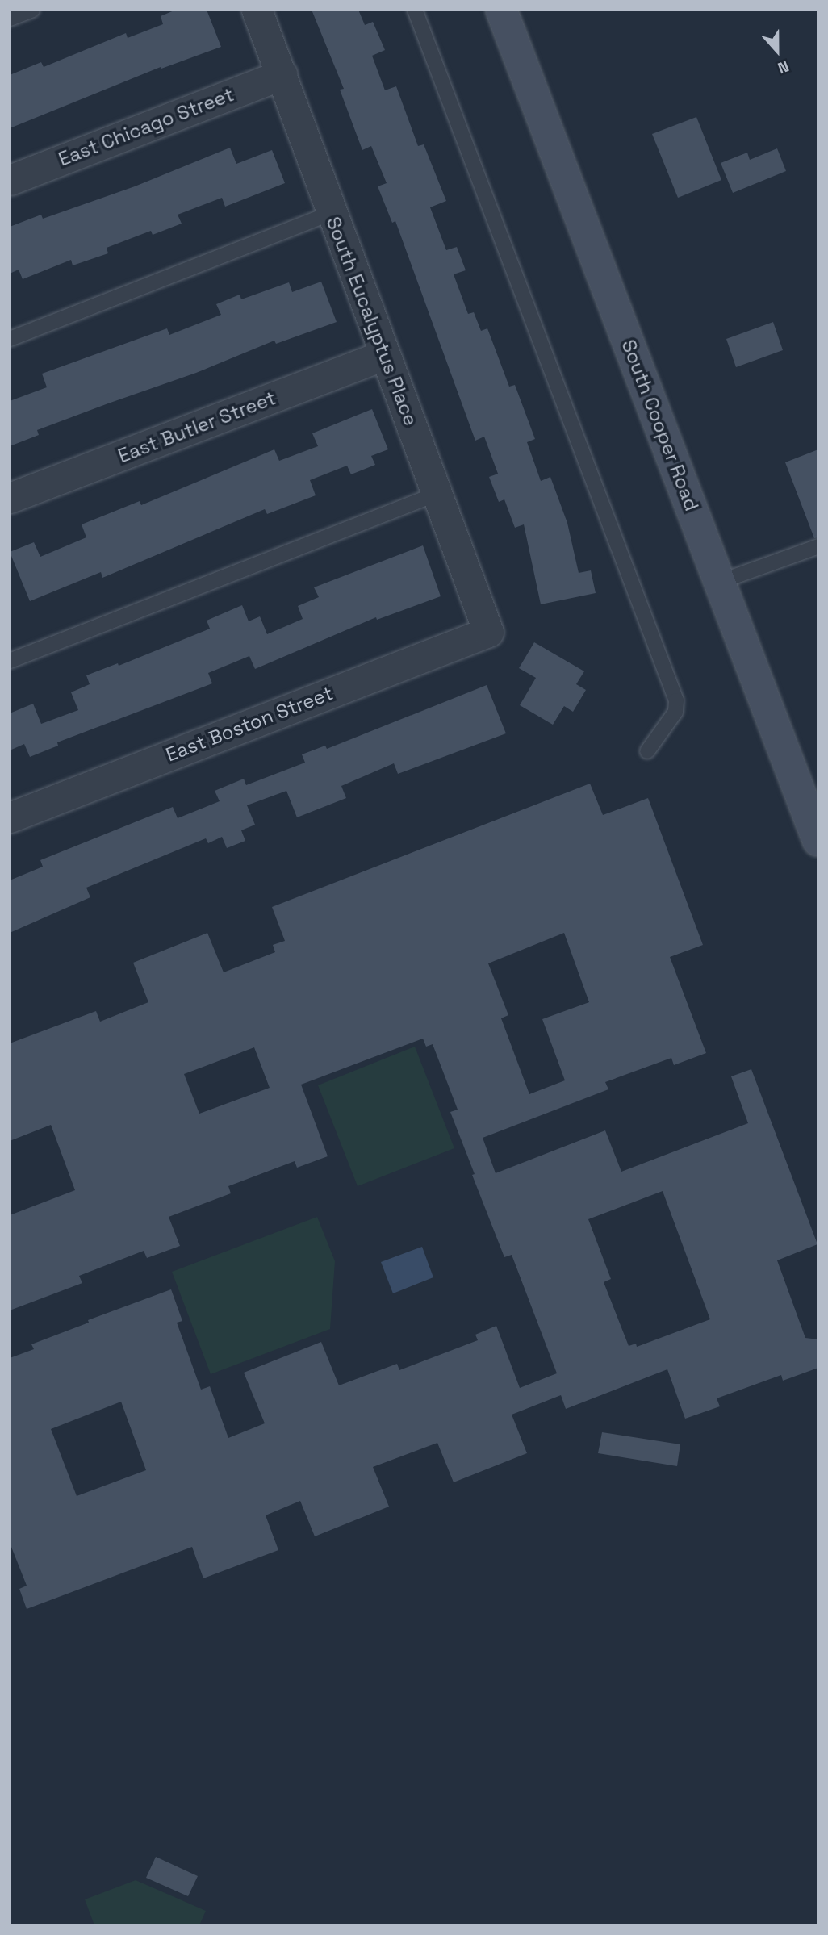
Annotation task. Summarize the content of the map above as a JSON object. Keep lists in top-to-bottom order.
{
  "streets": {
    "main road": ["South Cooper Road"],
    "street": [
      "East Chicago Street",
      "South Eucalyptus Place",
      "East Butler Street",
      "East Boston Street"
    ]
  },
  "crossings": [
    ["East Chicago Street", "South Eucalyptus Place"],
    ["South Eucalyptus Place", "East Butler Street"],
    ["South Eucalyptus Place", "East Boston Street"]
  ],
  "north": "bottom"
}
